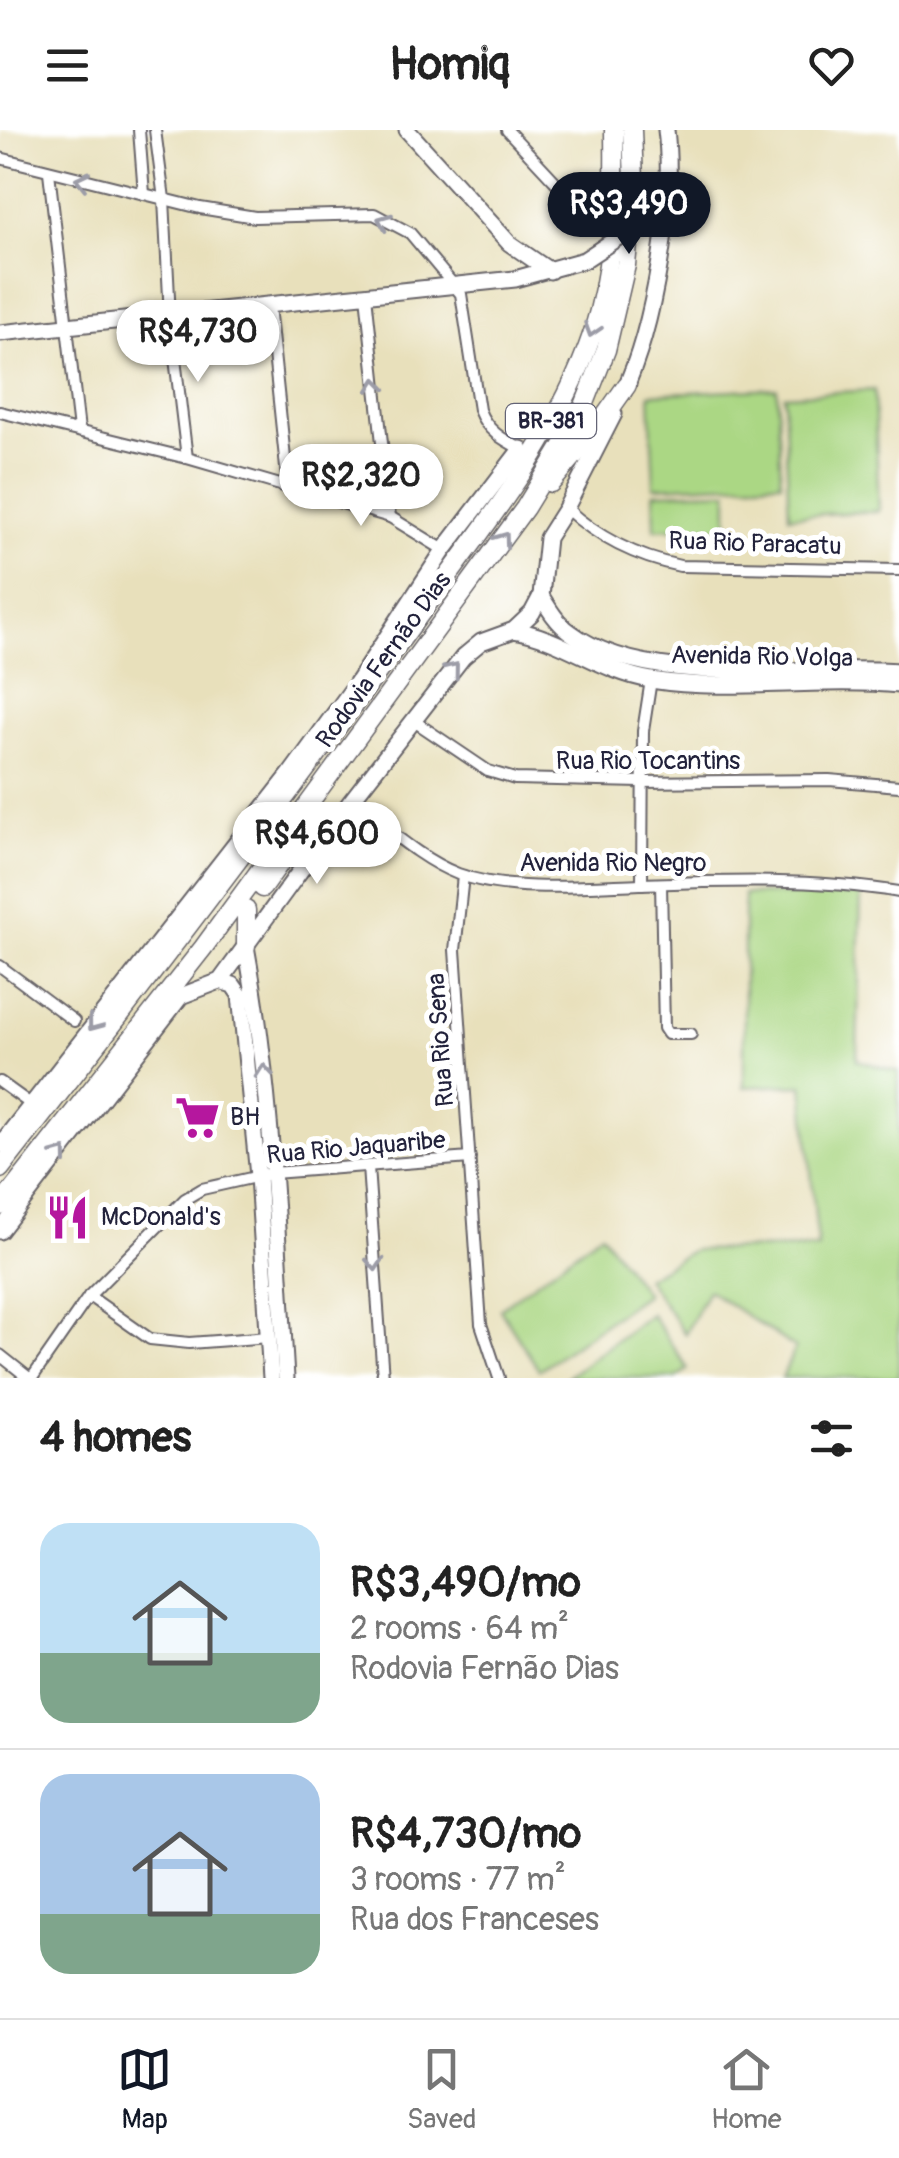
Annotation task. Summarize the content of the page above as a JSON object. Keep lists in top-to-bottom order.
{
  "streets": {
    "highway": ["BR-381", "Rodovia Fernão Dias"],
    "street": [
      "Rua Rio Paracatu",
      "Avenida Rio Volga",
      "Rua Rio Tocantins",
      "Avenida Rio Negro",
      "Rua Rio Sena",
      "Rua Rio Jaquaribe"
    ]
  },
  "crossings": [
    ["BR-381", "Rua Rio Paracatu"],
    ["BR-381", "Avenida Rio Volga"],
    ["BR-381", "Rodovia Fernão Dias"],
    ["Avenida Rio Negro", "Rua Rio Sena"],
    ["Rua Rio Sena", "Rua Rio Jaquaribe"]
  ],
  "places": {
    "supermarket": ["BH"],
    "restaurant": ["McDonald's"]
  },
  "page": {
    "header": "Homiq",
    "price": [
      "R$3,490",
      "R$4,730",
      "R$2,320",
      "R$4,600"
    ],
    "heading": "4 homes",
    "list": [
      {
        "name": "R$3,490/mo",
        "note": "2 rooms · 64 m² · Rodovia Fernão Dias"
      },
      {
        "name": "R$4,730/mo",
        "note": "3 rooms · 77 m² · Rua dos Franceses"
      }
    ],
    "tabs": ["Map", "Saved", "Home"]
  }
}
